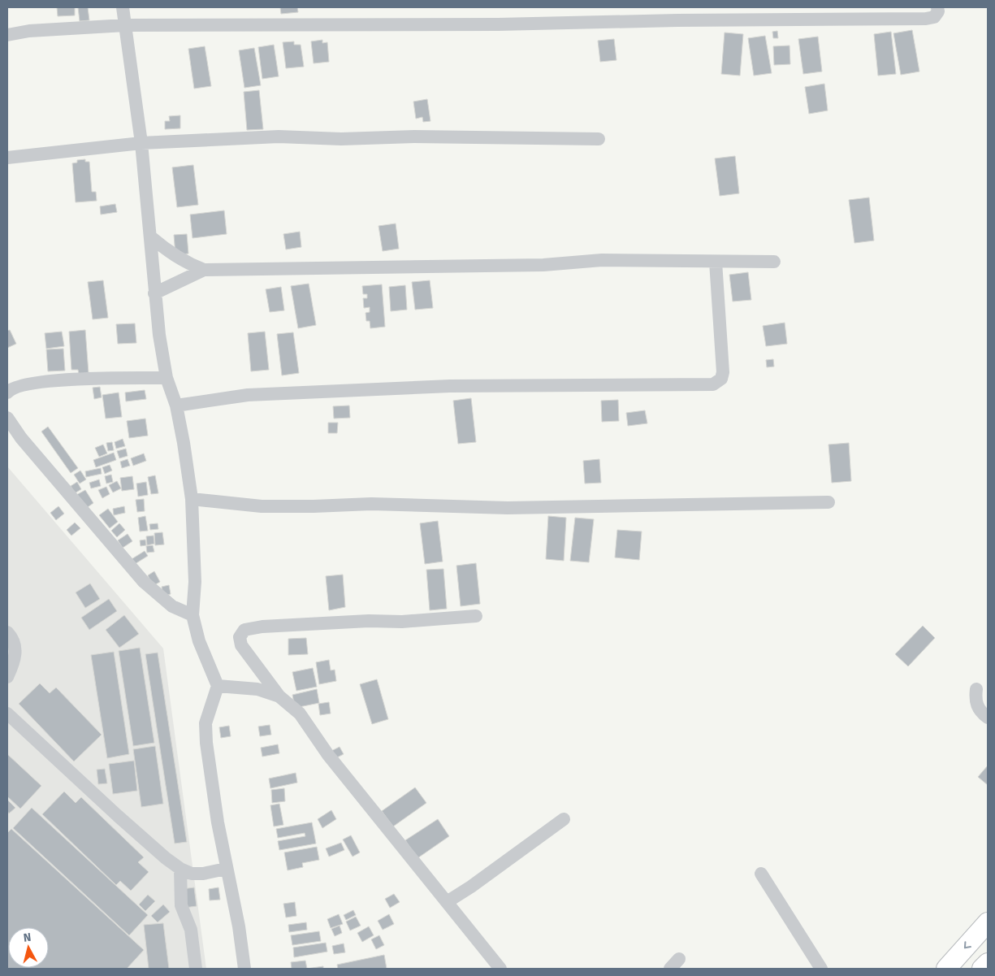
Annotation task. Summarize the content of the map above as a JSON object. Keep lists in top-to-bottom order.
{
  "north": "top"
}
